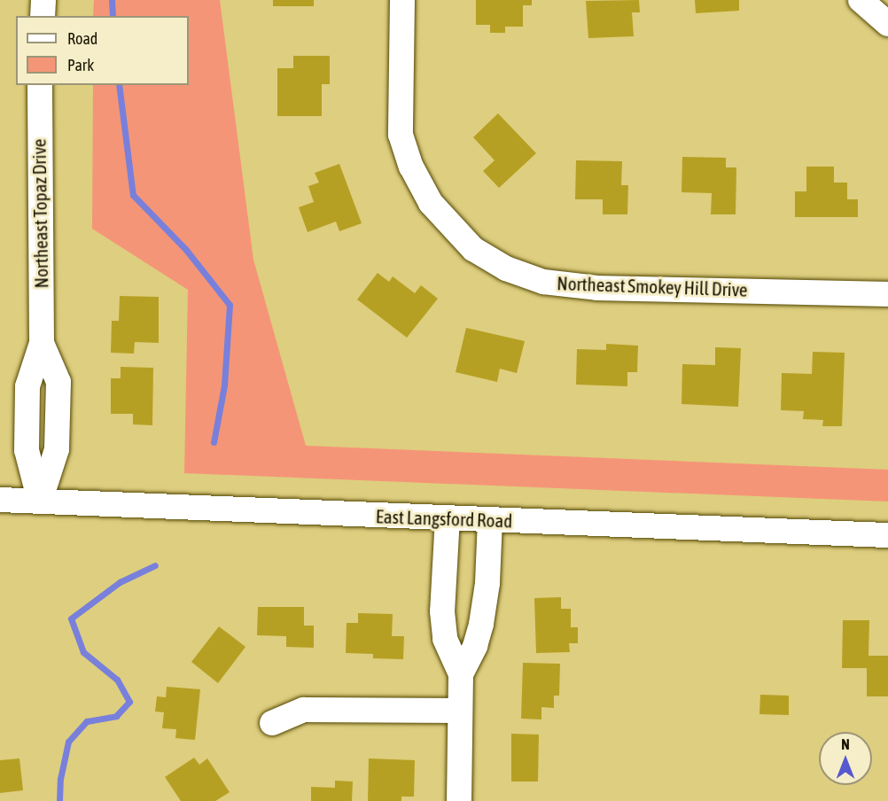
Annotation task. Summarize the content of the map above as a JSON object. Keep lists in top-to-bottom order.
{
  "streets": {
    "street": ["Northeast Topaz Drive", "Northeast Smokey Hill Drive", "East Langsford Road"]
  },
  "crossings": [
    ["Northeast Topaz Drive", "East Langsford Road"]
  ],
  "legend": ["Road", "Park"],
  "north": "top"
}
